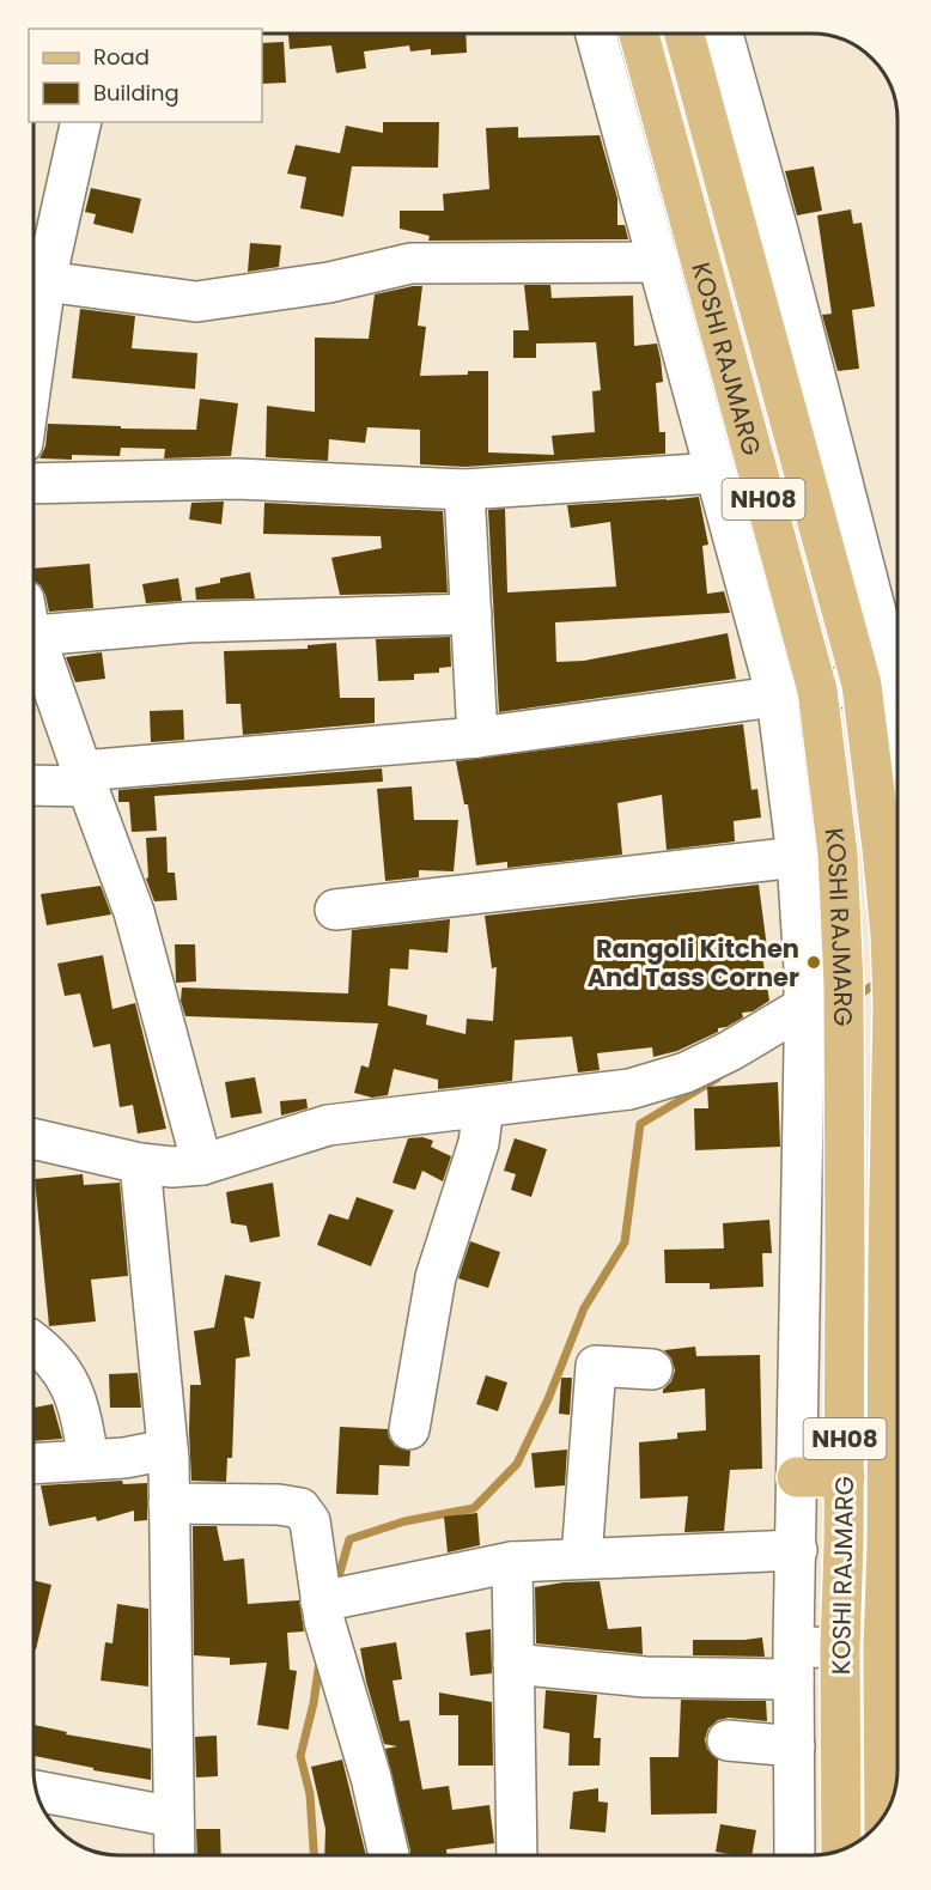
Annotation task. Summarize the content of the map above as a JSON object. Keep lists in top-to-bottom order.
{
  "streets": {
    "main road": ["KOSHI RAJMARG", "NH08"]
  },
  "places": ["Rangoli Kitchen And Tass Corner"],
  "legend": ["Road", "Building"]
}
